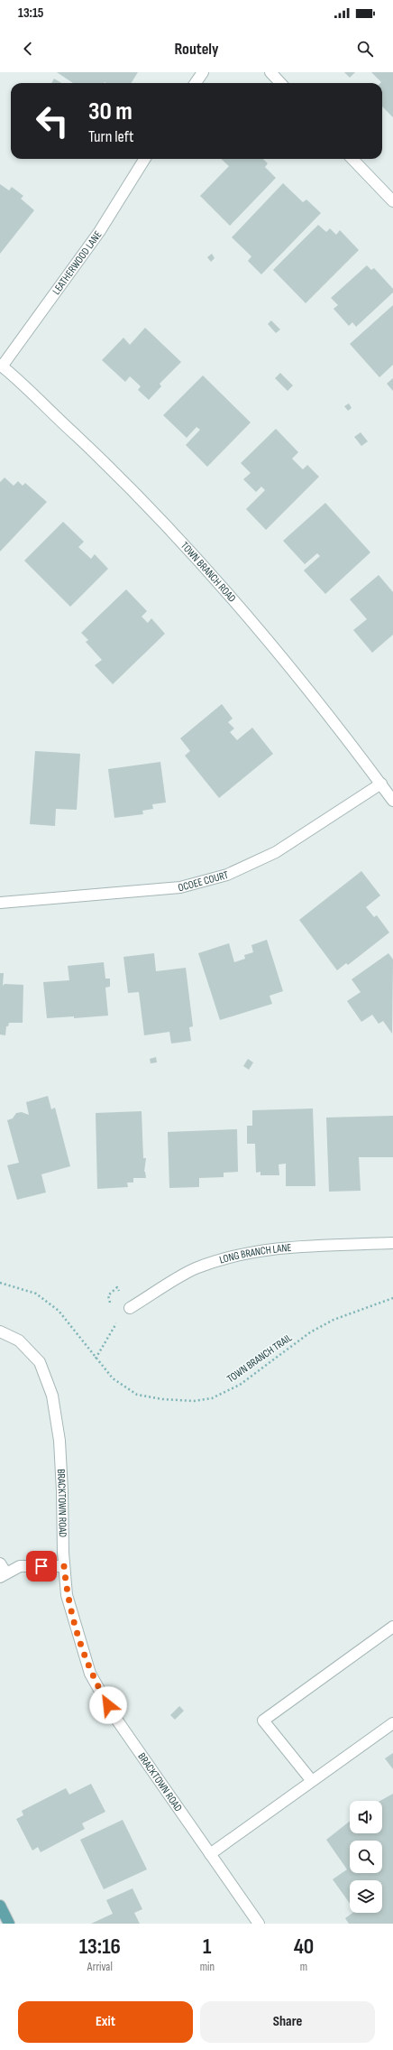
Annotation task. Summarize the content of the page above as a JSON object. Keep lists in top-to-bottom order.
{
  "streets": {
    "street": [
      "LEATHERWOOD LANE",
      "TOWN BRANCH ROAD",
      "OCOEE COURT",
      "LONG BRANCH LANE",
      "BRACKTOWN ROAD"
    ],
    "path": ["TOWN BRANCH TRAIL"]
  },
  "crossings": [
    ["LEATHERWOOD LANE", "TOWN BRANCH ROAD"],
    ["TOWN BRANCH ROAD", "OCOEE COURT"]
  ],
  "page": {
    "status": "13:15",
    "header": "Routely",
    "turn": ["30 m", "Turn left"],
    "eta": [
      "13:16",
      "Arrival",
      "1",
      "min",
      "40",
      "m"
    ],
    "buttons": ["Exit", "Share"]
  }
}
